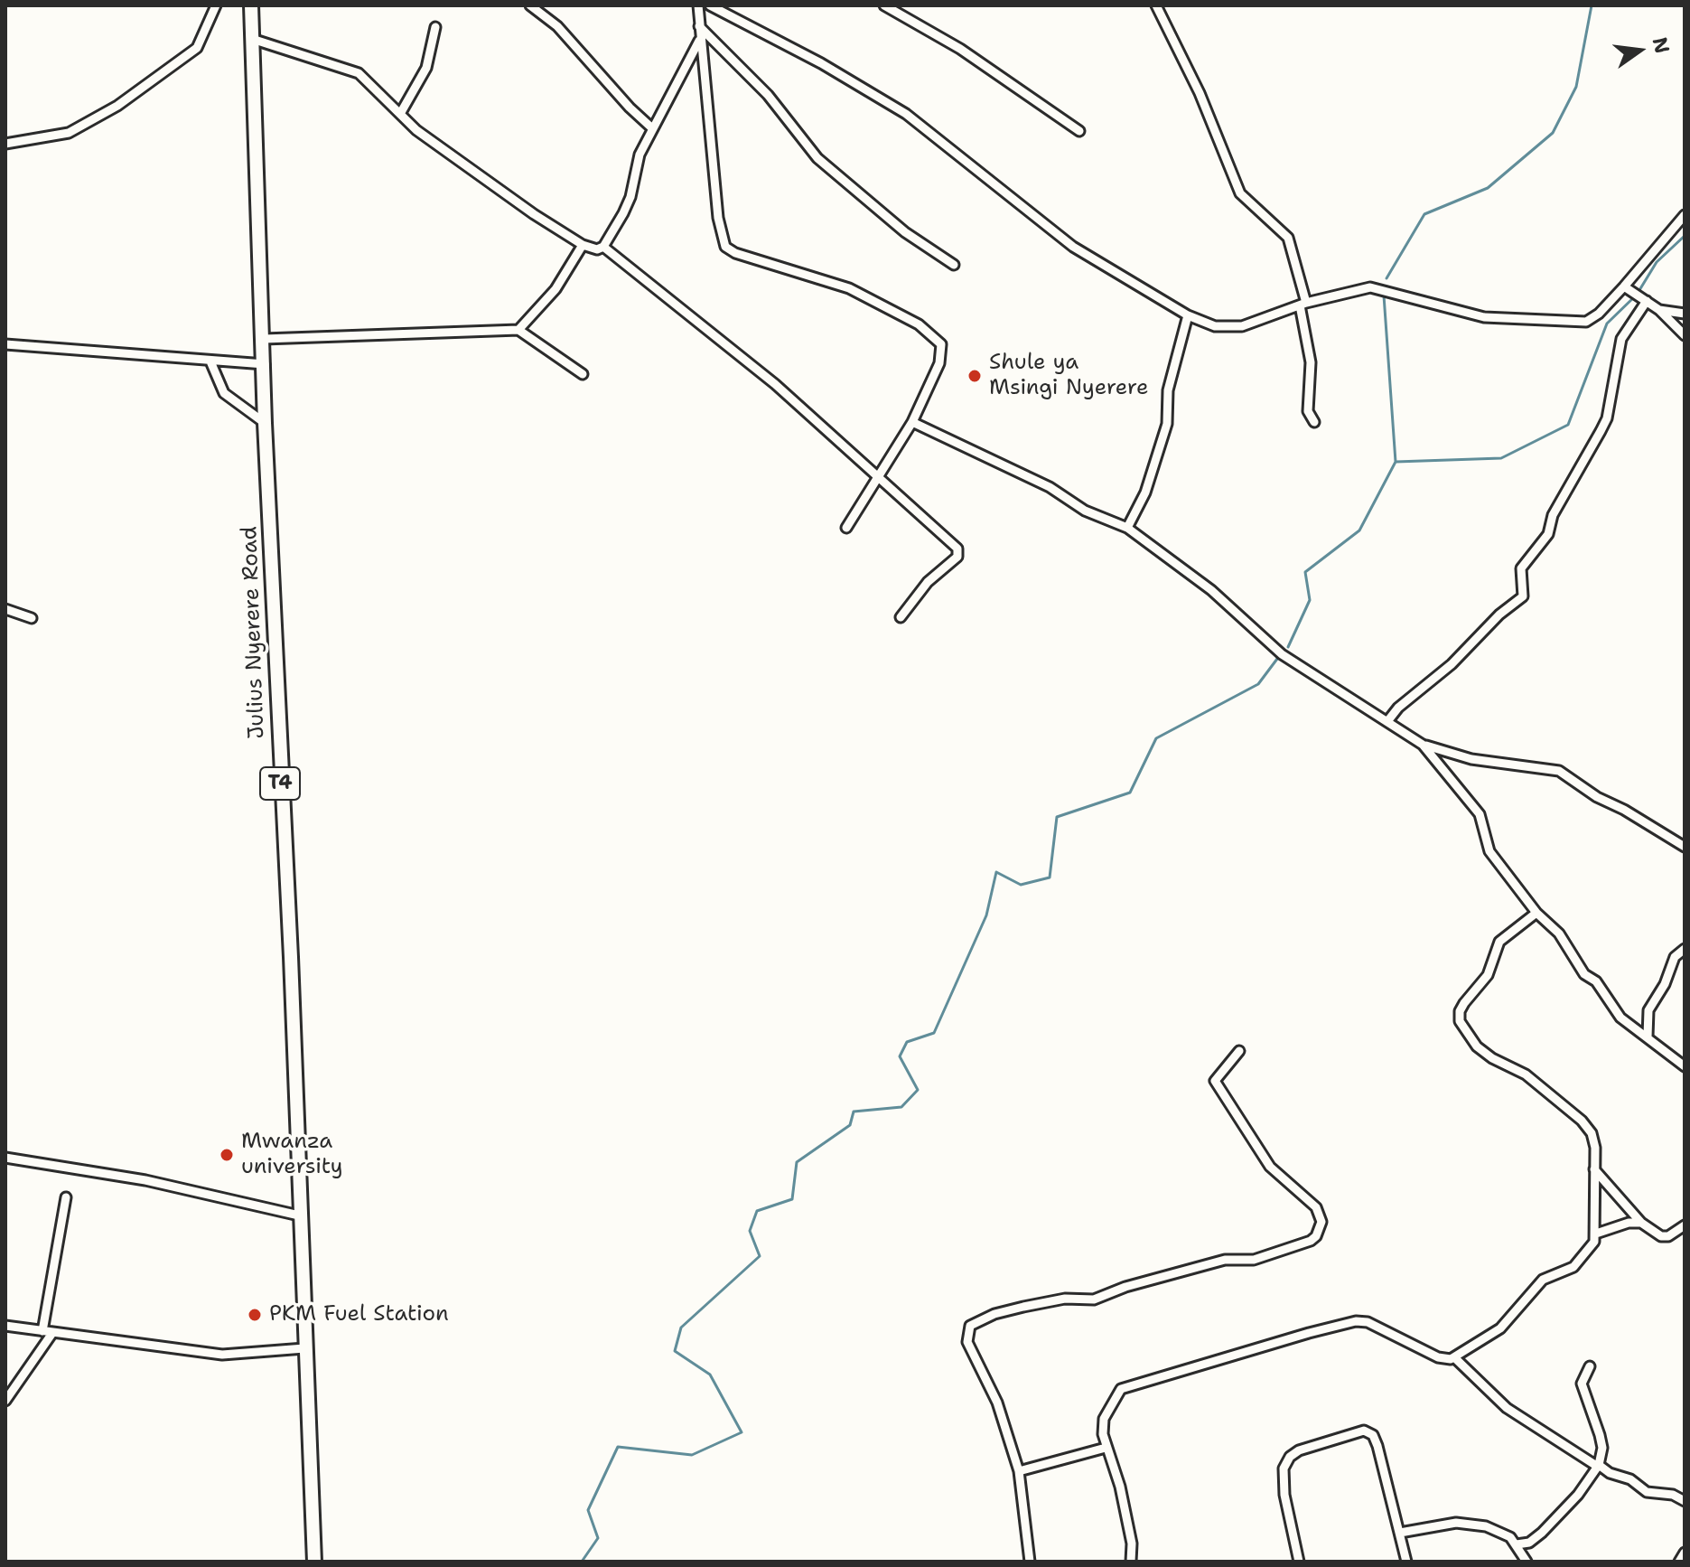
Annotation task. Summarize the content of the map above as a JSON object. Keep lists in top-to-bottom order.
{
  "streets": {
    "highway": ["Julius Nyerere Road", "T4"]
  },
  "places": ["Shule ya Msingi Nyerere", "Mwanza university", "PKM Fuel Station"],
  "north": "right"
}
